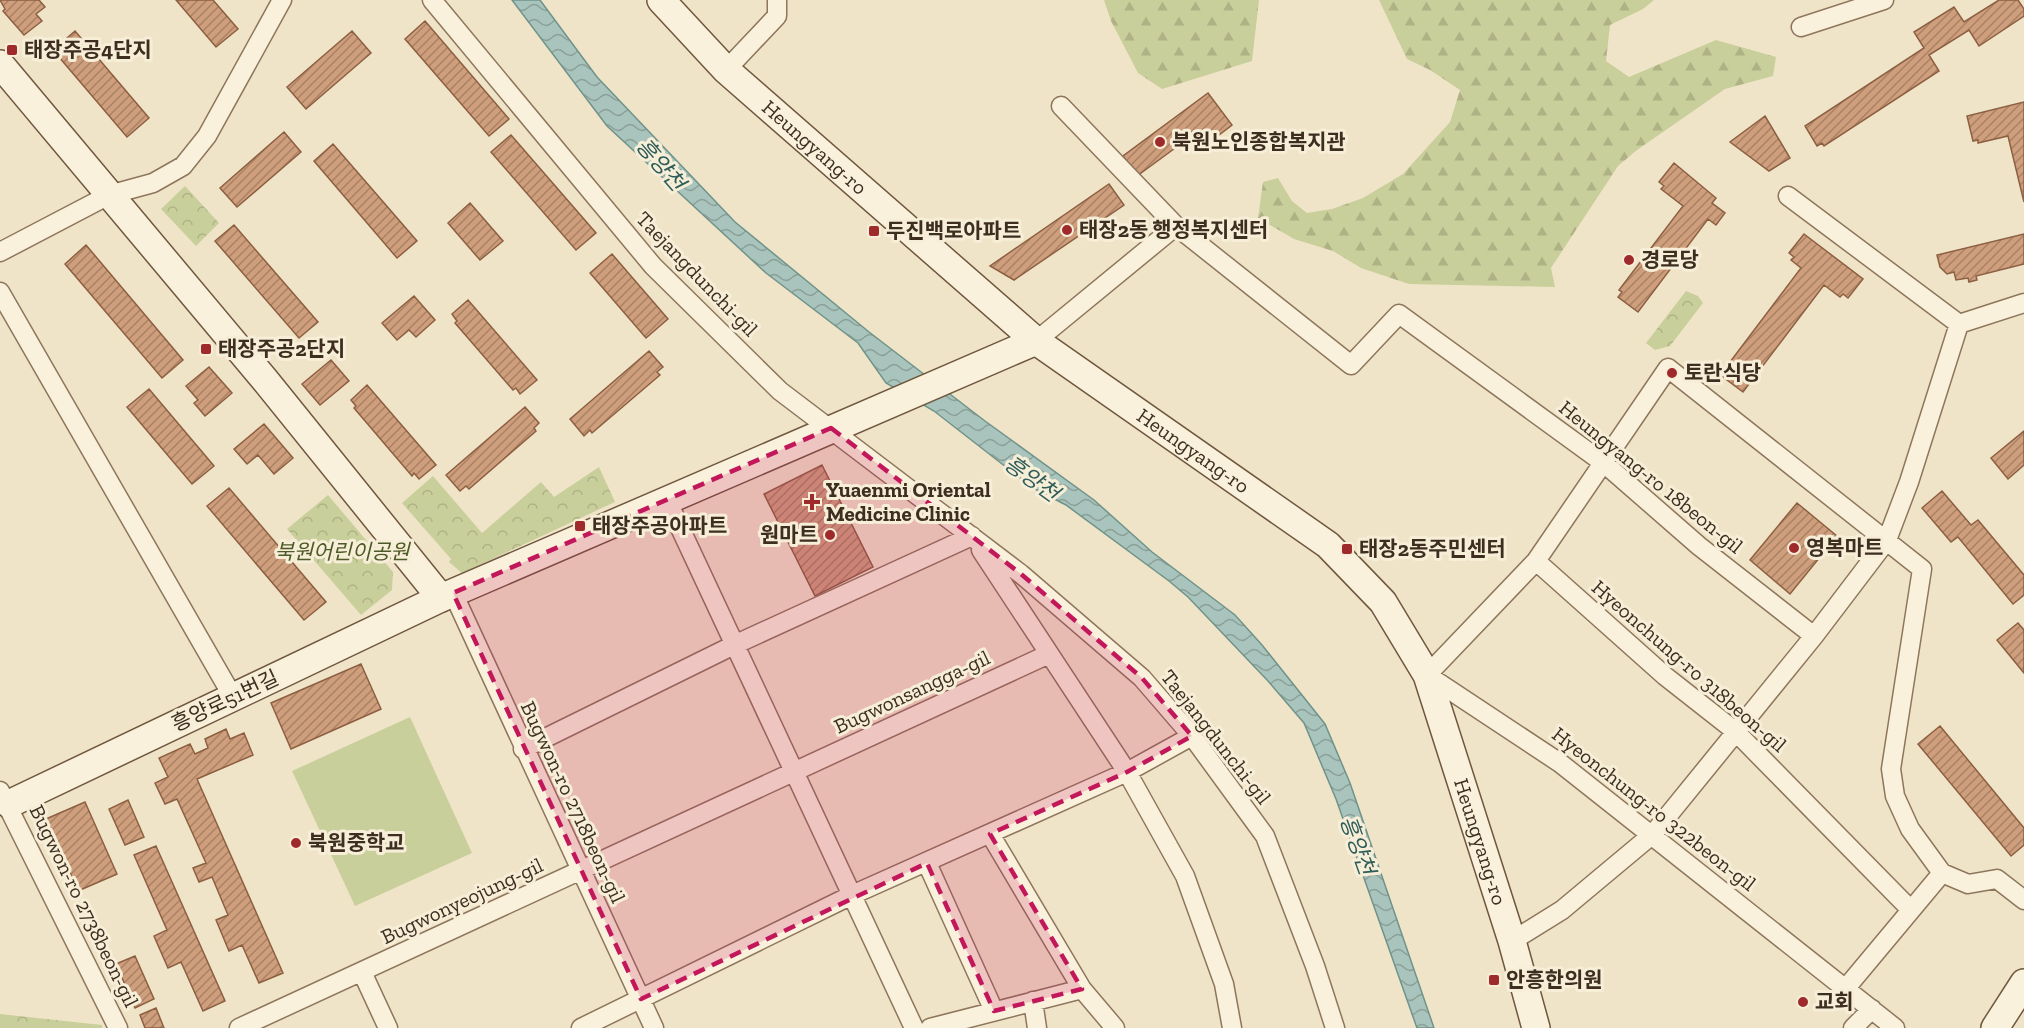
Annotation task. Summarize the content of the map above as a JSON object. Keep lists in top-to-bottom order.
{
  "streets": {
    "street": [
      "Heungyang-ro",
      "Taejangdunchi-gil",
      "Heungyang-ro 18beon-gil",
      "Hyeonchung-ro 318beon-gil",
      "Bugwonsangga-gil",
      "흥양로51번길",
      "Bugwon-ro 2718beon-gil",
      "Hyeonchung-ro 322beon-gil",
      "Bugwonyeojung-gil",
      "Bugwon-ro 2738beon-gil"
    ]
  },
  "crossings": [
    ["Heungyang-ro", "흥양로51번길"],
    ["Heungyang-ro", "Hyeonchung-ro 322beon-gil"],
    ["Taejangdunchi-gil", "흥양로51번길"],
    ["Bugwonsangga-gil", "Bugwon-ro 2718beon-gil"],
    ["Bugwonsangga-gil", "Bugwonyeojung-gil"],
    ["흥양로51번길", "Bugwon-ro 2718beon-gil"],
    ["흥양로51번길", "Bugwon-ro 2738beon-gil"],
    ["Bugwon-ro 2718beon-gil", "Bugwonyeojung-gil"]
  ],
  "water": ["흥양천"],
  "parks": ["북원어린이공원"],
  "places": {
    "transit": [
      "태장주공4단지",
      "두진백로아파트",
      "태장주공2단지",
      "태장주공아파트",
      "태장2동주민센터",
      "안흥한의원"
    ],
    "other": [
      "북원노인종합복지관",
      "태장2동 행정복지센터",
      "경로당",
      "토란식당",
      "원마트",
      "영복마트",
      "북원중학교",
      "교회"
    ],
    "health": ["Yuaenmi Oriental Medicine Clinic"]
  }
}
